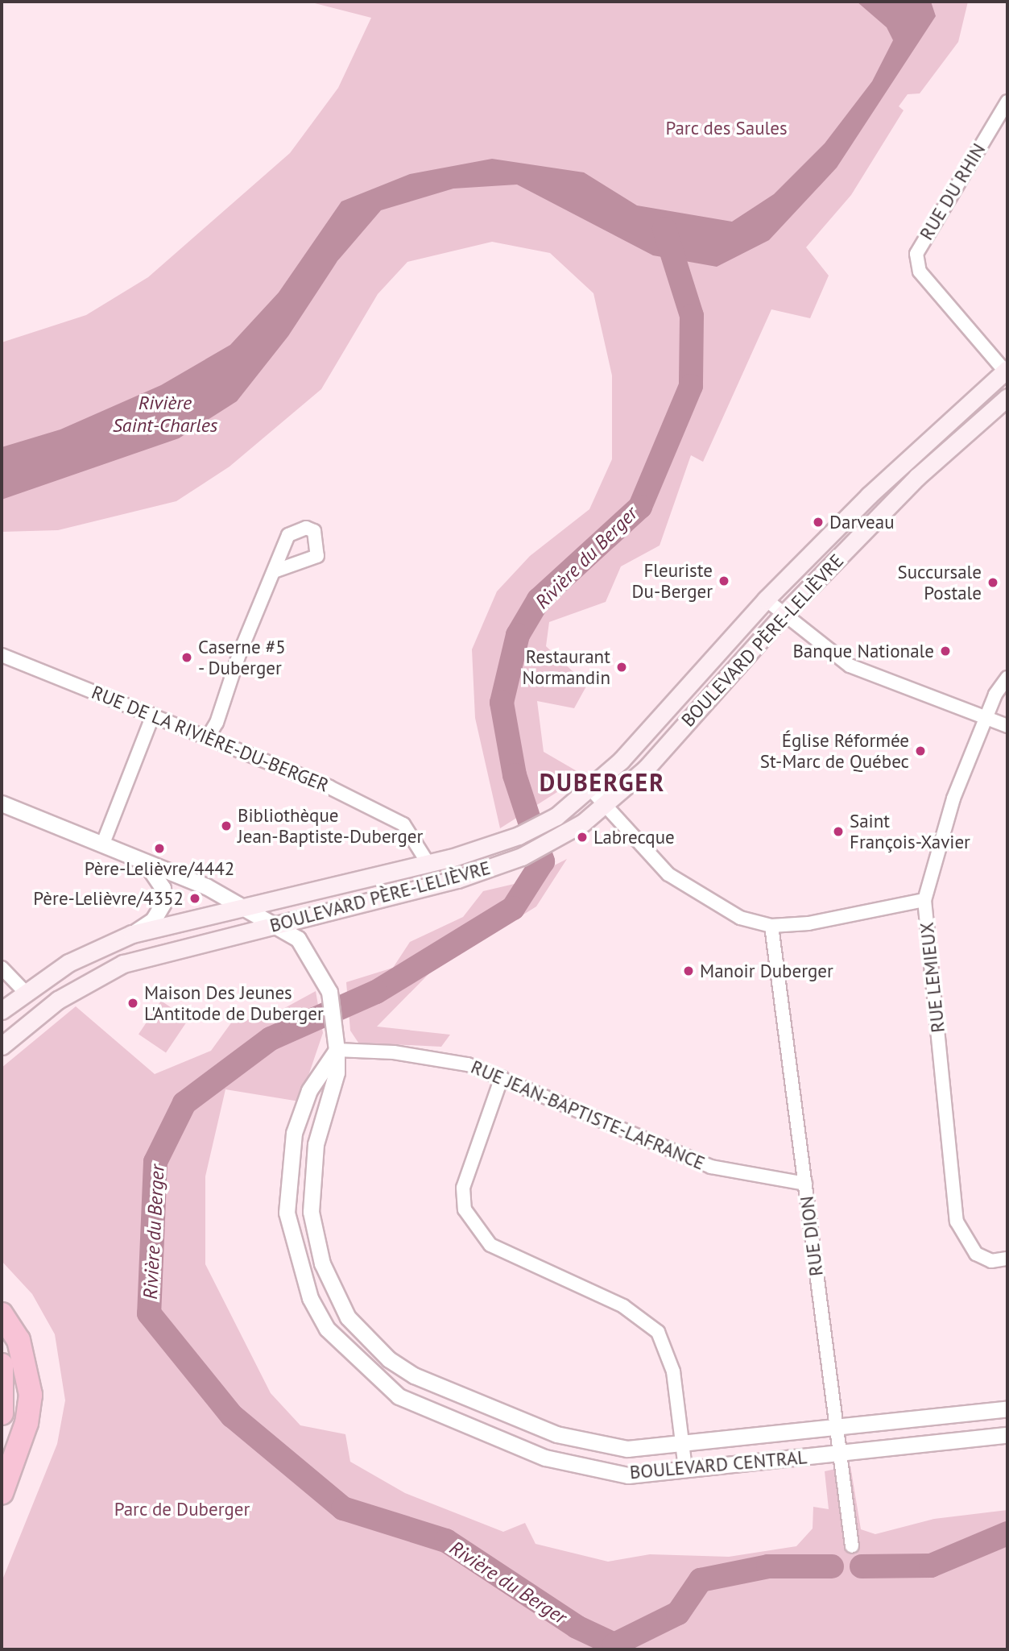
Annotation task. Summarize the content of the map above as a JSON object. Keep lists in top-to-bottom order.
{
  "streets": {
    "main road": ["BOULEVARD PÈRE-LELIÈVRE"],
    "street": [
      "RUE DU RHIN",
      "RUE DE LA RIVIÈRE-DU-BERGER",
      "RUE LEMIEUX",
      "RUE JEAN-BAPTISTE-LAFRANCE",
      "RUE DION",
      "BOULEVARD CENTRAL"
    ]
  },
  "crossings": [
    ["RUE DU RHIN", "BOULEVARD PÈRE-LELIÈVRE"],
    ["BOULEVARD PÈRE-LELIÈVRE", "RUE DE LA RIVIÈRE-DU-BERGER"],
    ["BOULEVARD PÈRE-LELIÈVRE", "BOULEVARD CENTRAL"],
    ["RUE JEAN-BAPTISTE-LAFRANCE", "RUE DION"],
    ["RUE JEAN-BAPTISTE-LAFRANCE", "BOULEVARD CENTRAL"],
    ["RUE DION", "BOULEVARD CENTRAL"]
  ],
  "districts": ["DUBERGER"],
  "water": ["Rivière Saint-Charles", "Rivière du Berger"],
  "parks": ["Parc des Saules", "Parc de Duberger"],
  "places": [
    "Darveau",
    "Fleuriste Du-Berger",
    "Succursale Postale",
    "Banque Nationale",
    "Caserne #5 - Duberger",
    "Restaurant Normandin",
    "Église Réformée St-Marc de Québec",
    "Bibliothèque Jean-Baptiste-Duberger",
    "Saint François-Xavier",
    "Labrecque",
    "Père-Lelièvre/4442",
    "Père-Lelièvre/4352",
    "Manoir Duberger",
    "Maison Des Jeunes L'Antitode de Duberger"
  ]
}
